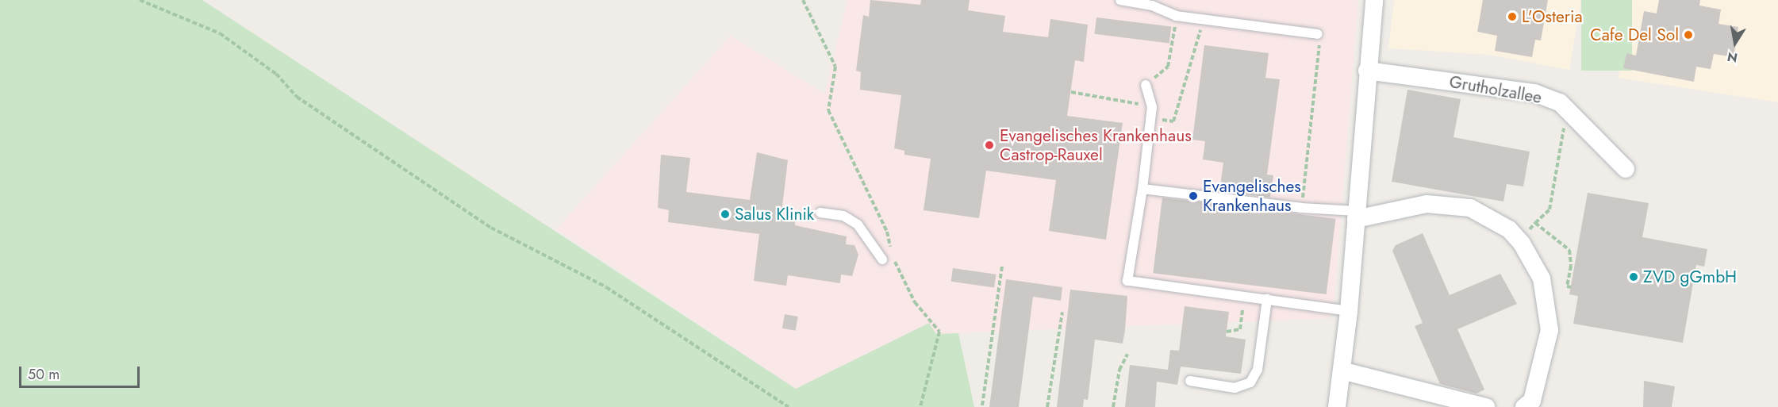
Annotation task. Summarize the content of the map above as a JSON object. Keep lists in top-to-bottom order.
{
  "streets": {
    "street": ["Grutholzallee"]
  },
  "places": [
    "L'Osteria",
    "Cafe Del Sol",
    "Evangelisches Krankenhaus Castrop-Rauxel",
    "Evangelisches Krankenhaus",
    "Salus Klinik",
    "ZVD gGmbH"
  ],
  "scale_bar": "50 m",
  "north": "bottom"
}
